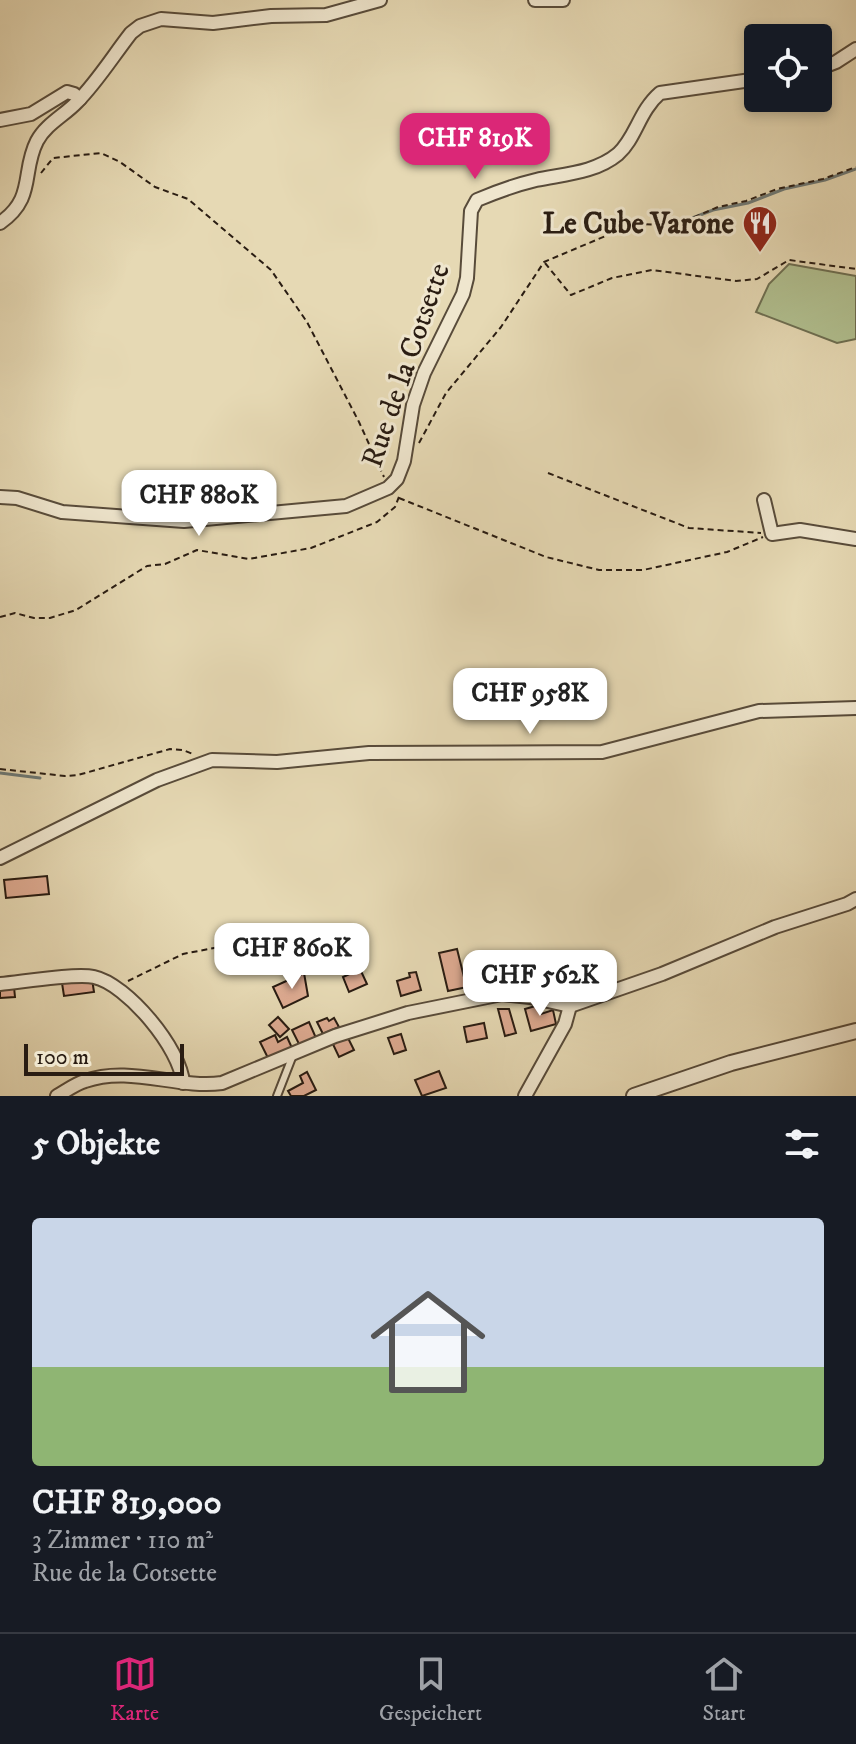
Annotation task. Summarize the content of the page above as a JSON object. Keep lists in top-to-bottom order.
{
  "streets": {
    "street": ["Rue de la Cotsette"]
  },
  "places": {
    "restaurant": ["Le Cube Varone"]
  },
  "scale_bar": "100 m",
  "page": {
    "price": [
      "CHF 819K",
      "CHF 880K",
      "CHF 958K",
      "CHF 860K",
      "CHF 562K"
    ],
    "scale": "100 m",
    "heading": "5 Objekte",
    "list": [
      {
        "name": "CHF 819,000",
        "note": "3 Zimmer · 110 m² · Rue de la Cotsette"
      }
    ],
    "tabs": ["Karte", "Gespeichert", "Start"]
  }
}
